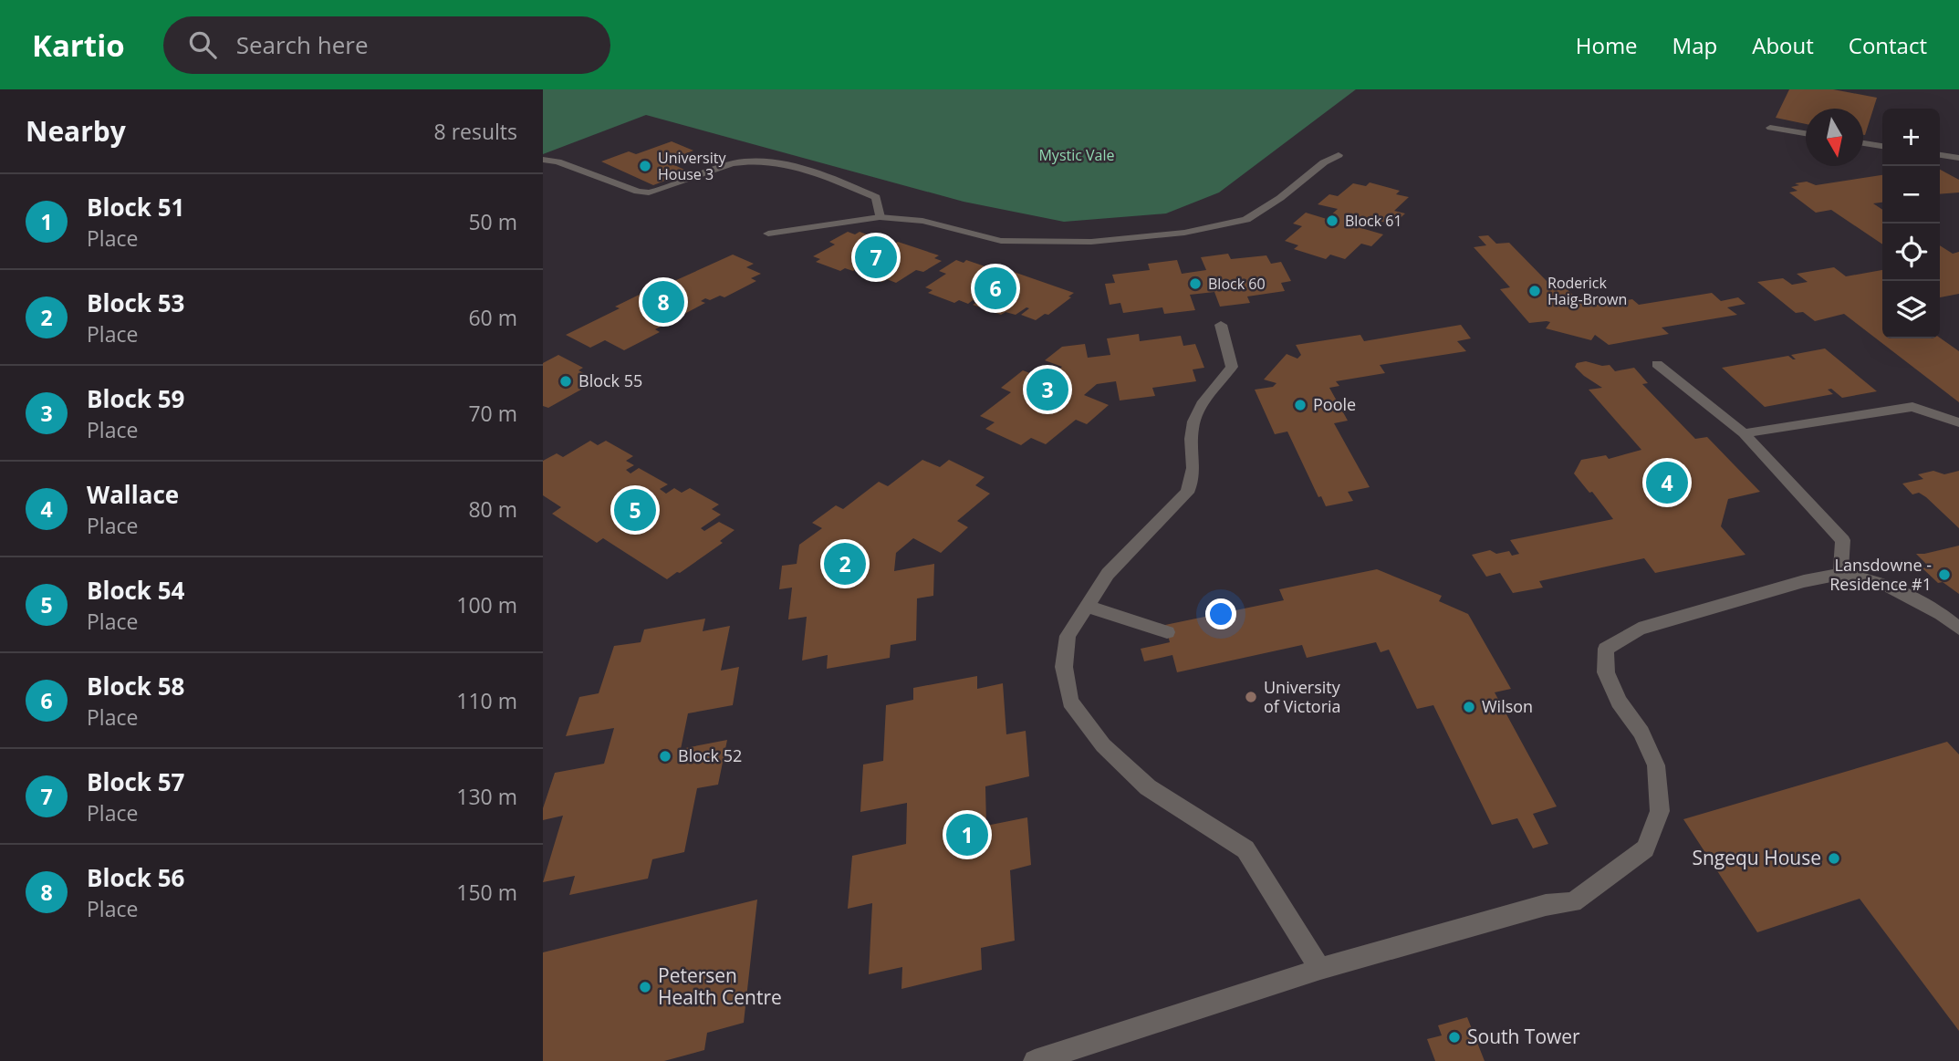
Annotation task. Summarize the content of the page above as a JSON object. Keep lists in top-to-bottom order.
{
  "parks": ["Mystic Vale"],
  "places": [
    "University House 3",
    "Block 61",
    "Block 60",
    "Roderick Haig-Brown",
    "Block 55",
    "Poole",
    "Lansdowne - Residence #1",
    "University of Victoria",
    "Wilson",
    "Block 52",
    "Sngequ House",
    "Petersen Health Centre",
    "South Tower"
  ],
  "north": "bottom",
  "page": {
    "header": "Kartio",
    "search": "Search here",
    "nav": [
      "Home",
      "Map",
      "About",
      "Contact"
    ],
    "heading": ["Nearby", "8 results"],
    "map_buttons": ["+", "−"],
    "list": [
      {
        "mark": "1",
        "name": "Block 51",
        "note": "Place",
        "value": "50 m"
      },
      {
        "mark": "2",
        "name": "Block 53",
        "note": "Place",
        "value": "60 m"
      },
      {
        "mark": "3",
        "name": "Block 59",
        "note": "Place",
        "value": "70 m"
      },
      {
        "mark": "4",
        "name": "Wallace",
        "note": "Place",
        "value": "80 m"
      },
      {
        "mark": "5",
        "name": "Block 54",
        "note": "Place",
        "value": "100 m"
      },
      {
        "mark": "6",
        "name": "Block 58",
        "note": "Place",
        "value": "110 m"
      },
      {
        "mark": "7",
        "name": "Block 57",
        "note": "Place",
        "value": "130 m"
      },
      {
        "mark": "8",
        "name": "Block 56",
        "note": "Place",
        "value": "150 m"
      }
    ],
    "pins": [
      "7",
      "6",
      "8",
      "3",
      "4",
      "5",
      "2",
      "1"
    ]
  }
}
